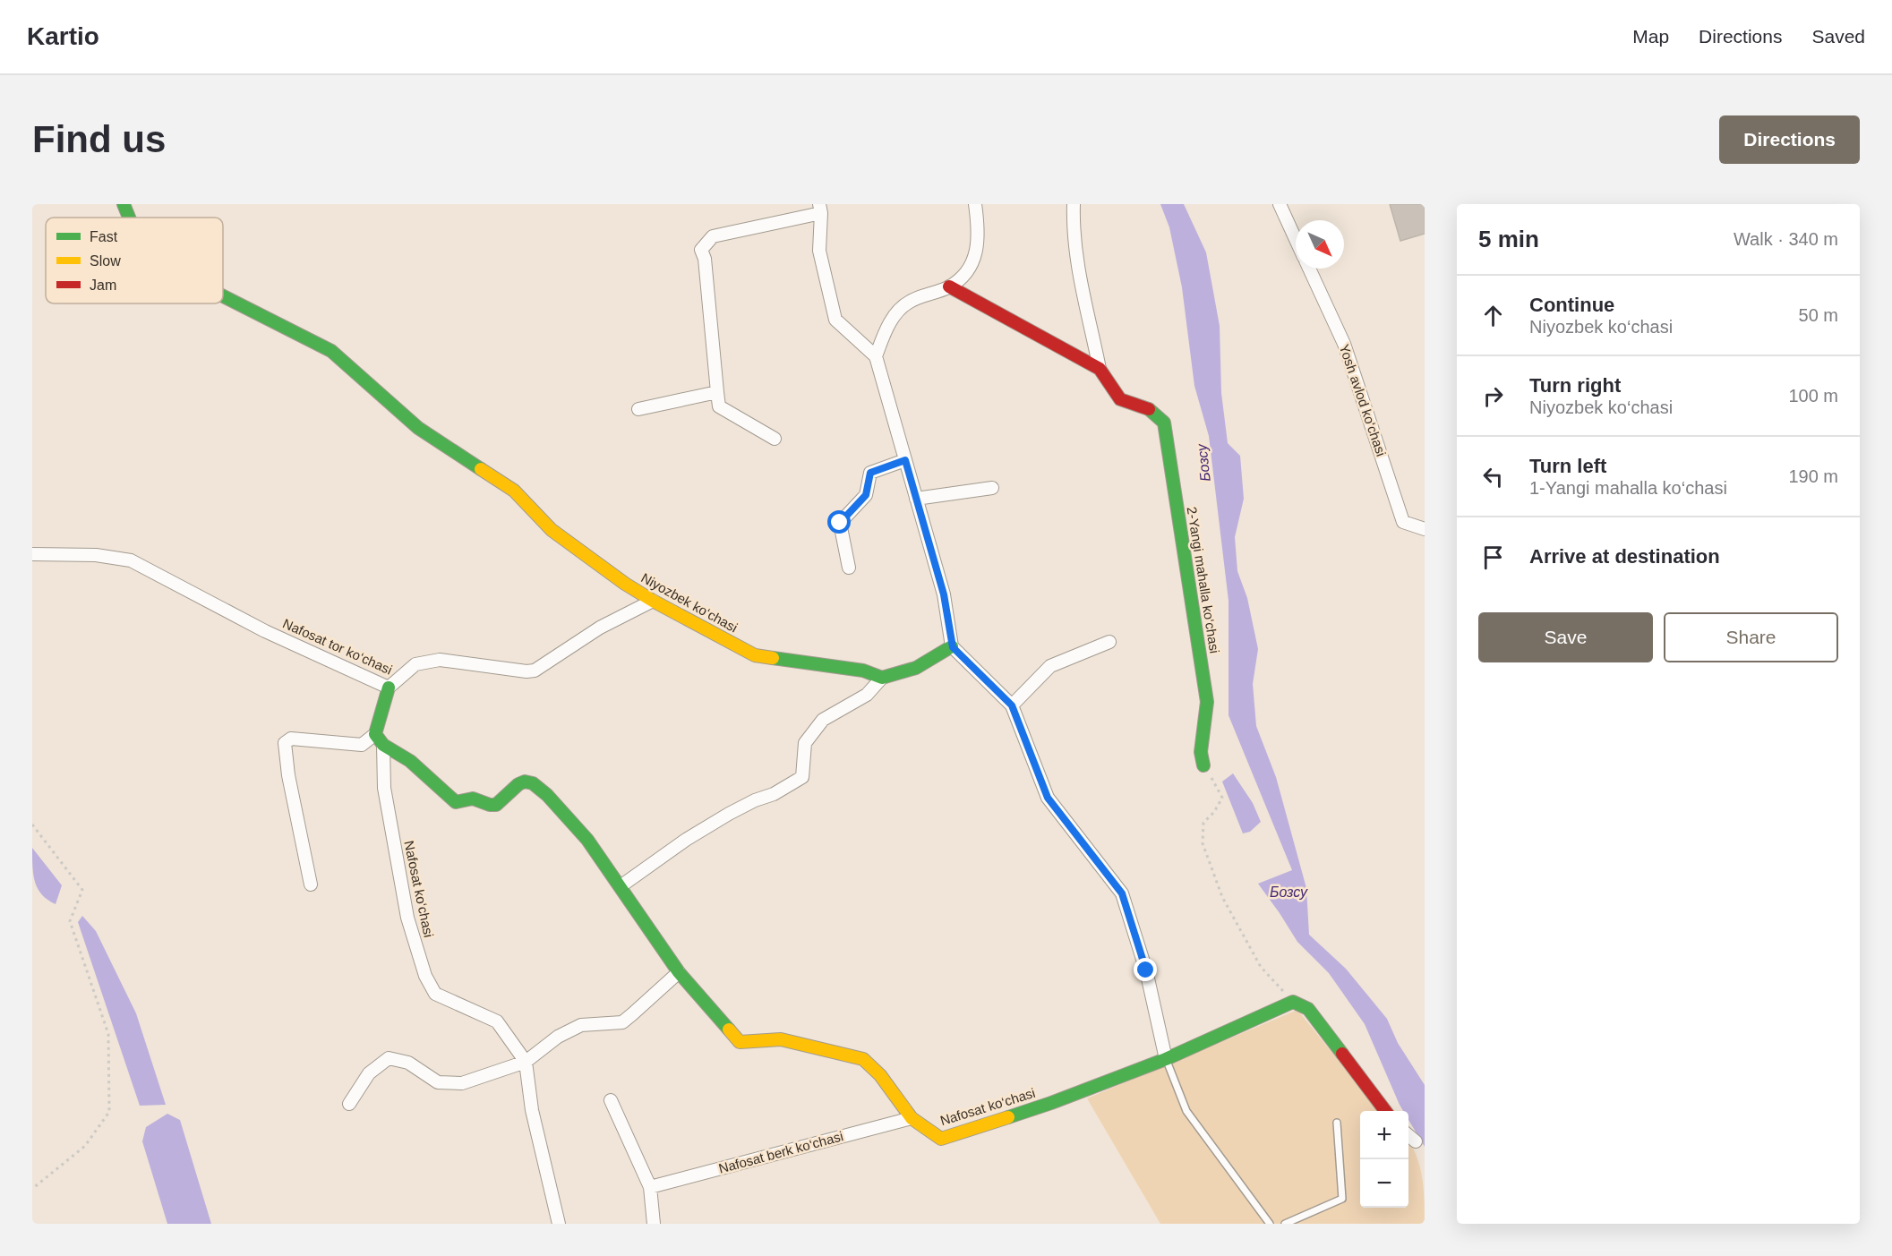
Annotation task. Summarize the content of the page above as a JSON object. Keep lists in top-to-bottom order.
{
  "streets": {
    "street": [
      "Yosh avlod ko‘chasi",
      "2-Yangi mahalla ko‘chasi",
      "Niyozbek ko‘chasi",
      "Nafosat tor ko‘chasi",
      "Nafosat ko‘chasi",
      "Nafosat berk ko‘chasi"
    ]
  },
  "crossings": [
    ["Niyozbek ko‘chasi", "Nafosat tor ko‘chasi"],
    ["Nafosat ko‘chasi", "Nafosat berk ko‘chasi"]
  ],
  "water": ["Бозсу"],
  "legend": ["Fast", "Slow", "Jam"],
  "north": "bottom right",
  "page": {
    "header": "Kartio",
    "nav": ["Map", "Directions", "Saved"],
    "buttons": [
      "Directions",
      ["Save", "Share"]
    ],
    "title": "Find us",
    "heading": ["5 min", "Walk · 340 m"],
    "list": [
      ["Continue", "Niyozbek ko‘chasi", "50 m"],
      ["Turn right", "Niyozbek ko‘chasi", "100 m"],
      ["Turn left", "1-Yangi mahalla ko‘chasi", "190 m"],
      "Arrive at destination"
    ],
    "map_buttons": ["+", "−"]
  }
}
